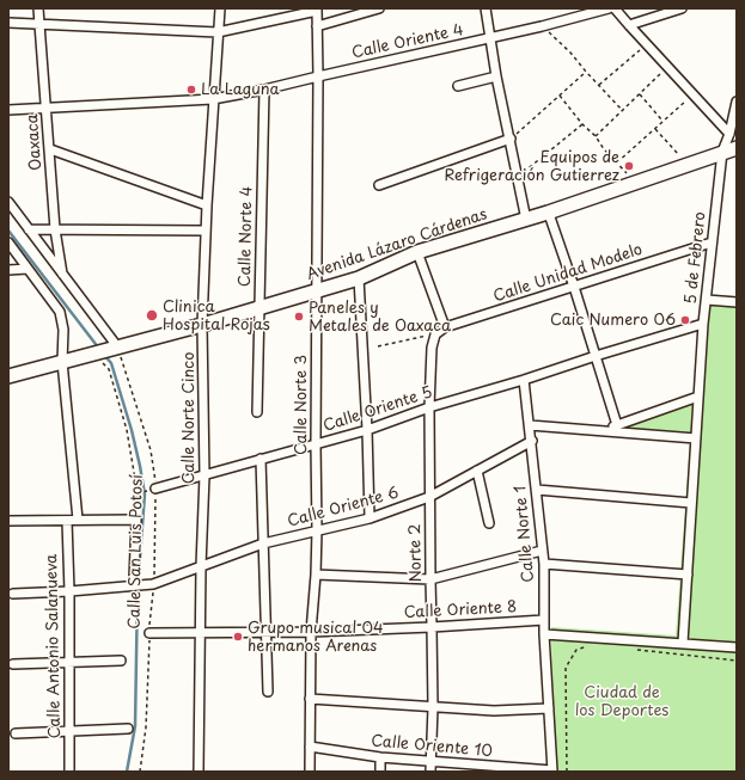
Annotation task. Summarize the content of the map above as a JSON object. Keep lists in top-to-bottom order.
{
  "streets": {
    "main road": ["Avenida Lázaro Cárdenas"],
    "street": [
      "Calle Oriente 4",
      "Oaxaca",
      "Calle Norte 4",
      "5 de Febrero",
      "Calle Unidad Modelo",
      "Calle Norte 3",
      "Calle Oriente 5",
      "Calle Norte Cinco",
      "Calle Oriente 6",
      "Calle Norte 1",
      "Calle San Luis Potosí",
      "Norte 2",
      "Calle Oriente 8",
      "Calle Antonio Salanueva",
      "Calle Oriente 10"
    ]
  },
  "crossings": [
    ["Calle Oriente 4", "Oaxaca"],
    ["Calle Oriente 4", "Calle Norte 4"],
    ["Calle Oriente 4", "Calle Norte 3"],
    ["Calle Oriente 4", "Calle Norte Cinco"],
    ["Calle Norte 4", "Avenida Lázaro Cárdenas"],
    ["Avenida Lázaro Cárdenas", "5 de Febrero"],
    ["Avenida Lázaro Cárdenas", "Calle Norte 3"],
    ["Avenida Lázaro Cárdenas", "Calle Norte Cinco"],
    ["Avenida Lázaro Cárdenas", "Calle San Luis Potosí"],
    ["5 de Febrero", "Calle Unidad Modelo"],
    ["5 de Febrero", "Calle Oriente 5"],
    ["Calle Unidad Modelo", "Norte 2"],
    ["Calle Norte 3", "Calle Oriente 5"],
    ["Calle Norte 3", "Calle Oriente 6"],
    ["Calle Norte 3", "Calle Oriente 8"],
    ["Calle Norte 3", "Calle Oriente 10"],
    ["Calle Oriente 5", "Calle Norte Cinco"],
    ["Calle Oriente 5", "Calle Norte 1"],
    ["Calle Oriente 5", "Calle San Luis Potosí"],
    ["Calle Oriente 5", "Norte 2"],
    ["Calle Norte Cinco", "Calle Oriente 6"],
    ["Calle Norte Cinco", "Calle Oriente 8"],
    ["Calle Oriente 6", "Calle Norte 1"],
    ["Calle Oriente 6", "Calle San Luis Potosí"],
    ["Calle Oriente 6", "Norte 2"],
    ["Calle Norte 1", "Calle Oriente 8"],
    ["Calle Norte 1", "Calle Oriente 10"],
    ["Calle San Luis Potosí", "Calle Oriente 8"],
    ["Norte 2", "Calle Oriente 8"],
    ["Norte 2", "Calle Oriente 10"]
  ],
  "parks": ["Ciudad de los Deportes"],
  "places": [
    "La Laguna",
    "Equipos de Refrigeración Gutierrez",
    "Clinica Hospital Rojas",
    "Paneles y Metales de Oaxaca",
    "Caic Numero 06",
    "Grupo musical 04 hermanos Arenas"
  ]
}
